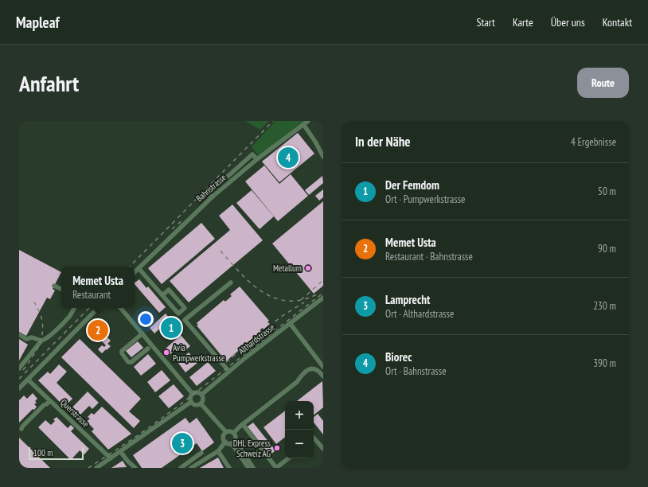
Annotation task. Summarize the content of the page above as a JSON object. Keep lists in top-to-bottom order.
{
  "streets": {
    "street": ["Bahnstrasse", "Althardstrasse", "Querstrasse"]
  },
  "places": ["Metallum", "Avia Pumpwerkstrasse", "DHL Express Schweiz AG"],
  "scale_bar": "100 m",
  "page": {
    "header": "Mapleaf",
    "nav": [
      "Start",
      "Karte",
      "Über uns",
      "Kontakt"
    ],
    "buttons": "Route",
    "title": "Anfahrt",
    "heading": ["In der Nähe", "4 Ergebnisse"],
    "pins": [
      "4",
      "1",
      "2",
      "3"
    ],
    "list": [
      {
        "mark": "1",
        "name": "Der Femdom",
        "note": "Ort · Pumpwerkstrasse",
        "value": "50 m"
      },
      {
        "mark": "2",
        "name": "Memet Usta",
        "note": "Restaurant · Bahnstrasse",
        "value": "90 m"
      },
      {
        "mark": "3",
        "name": "Lamprecht",
        "note": "Ort · Althardstrasse",
        "value": "230 m"
      },
      {
        "mark": "4",
        "name": "Biorec",
        "note": "Ort · Bahnstrasse",
        "value": "390 m"
      }
    ],
    "popup": ["Memet Usta", "Restaurant"],
    "map_buttons": ["+", "−"],
    "scale": "100 m"
  }
}
